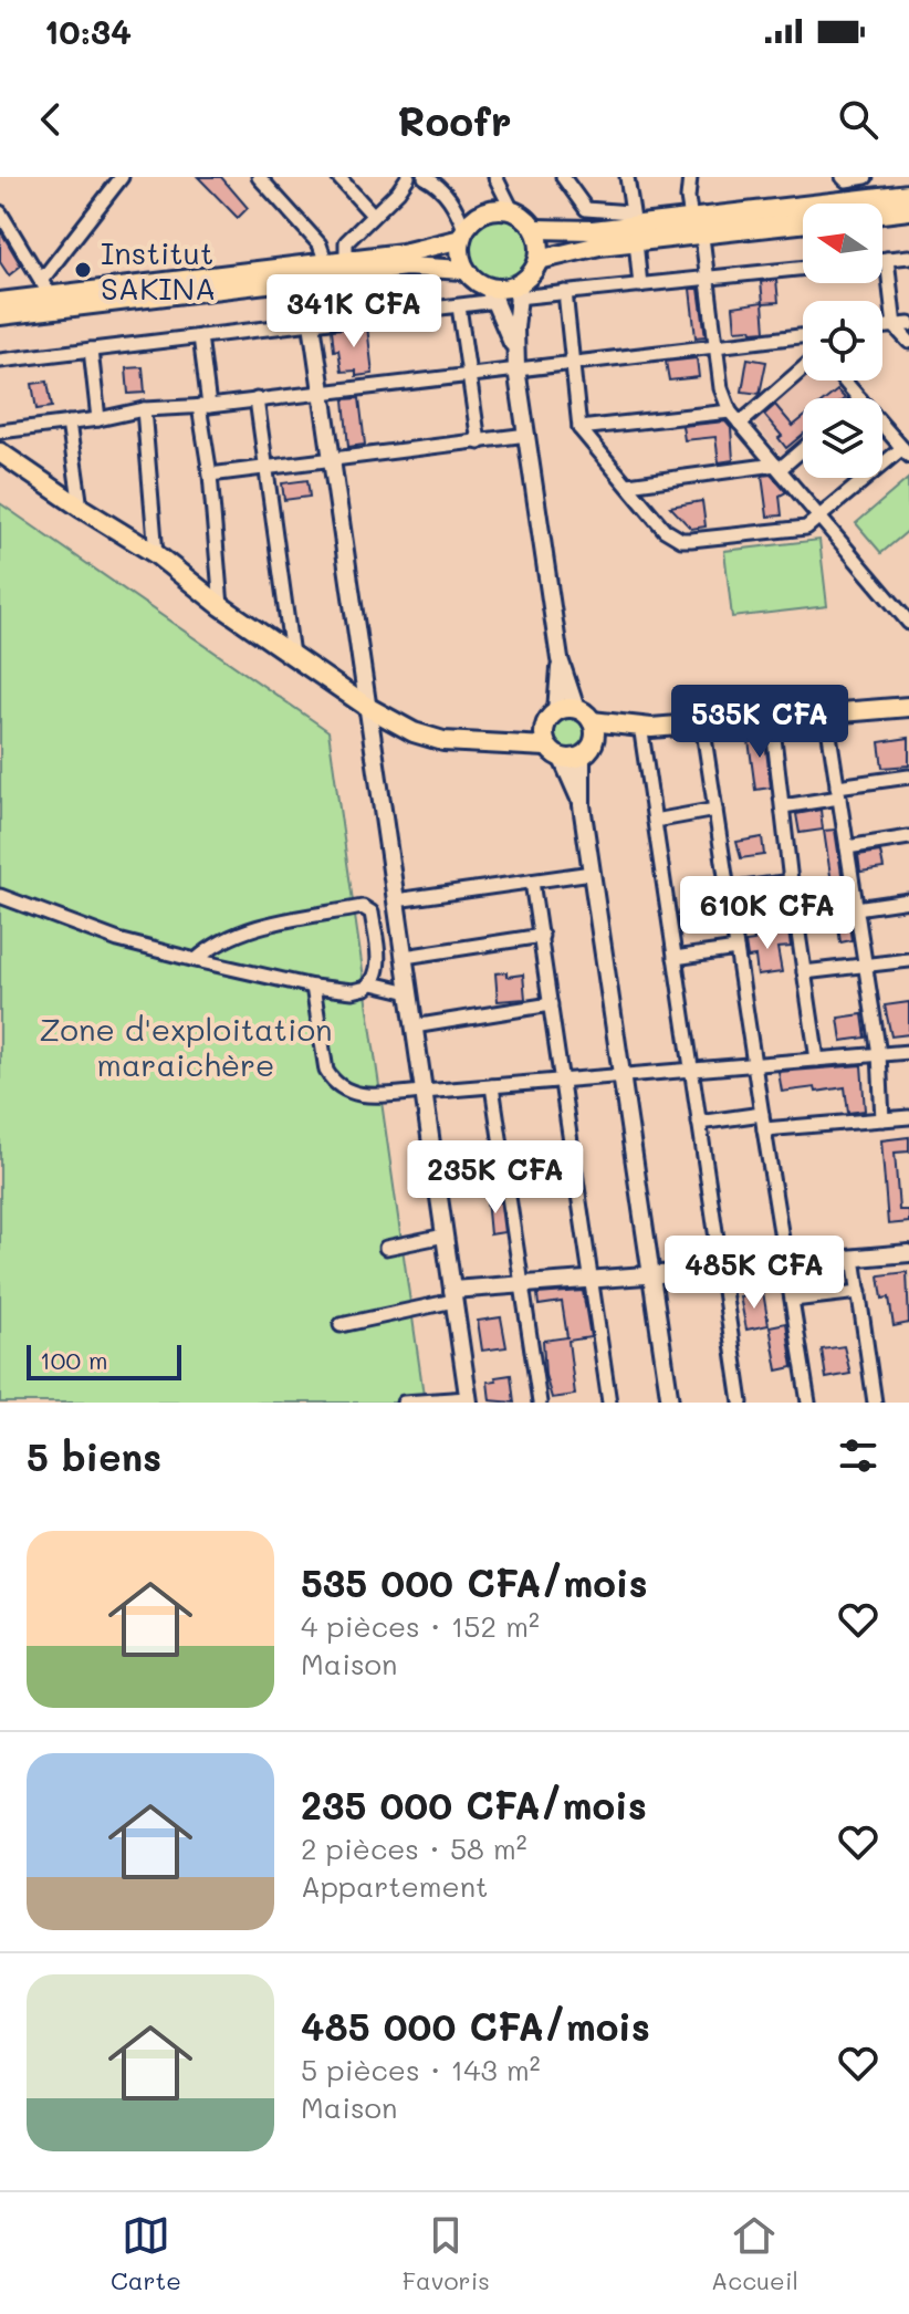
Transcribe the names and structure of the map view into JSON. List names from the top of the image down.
{
  "parks": ["Zone d'exploitation maraichère"],
  "places": ["Institut SAKINA"],
  "scale_bar": "100 m",
  "north": "left",
  "page": {
    "status": "10:34",
    "header": "Roofr",
    "price": [
      "341K CFA",
      "535K CFA",
      "610K CFA",
      "235K CFA",
      "485K CFA"
    ],
    "scale": "100 m",
    "heading": "5 biens",
    "list": [
      {
        "name": "535 000 CFA/mois",
        "note": "4 pièces · 152 m² · Maison"
      },
      {
        "name": "235 000 CFA/mois",
        "note": "2 pièces · 58 m² · Appartement"
      },
      {
        "name": "485 000 CFA/mois",
        "note": "5 pièces · 143 m² · Maison"
      }
    ],
    "tabs": ["Carte", "Favoris", "Accueil"]
  }
}
